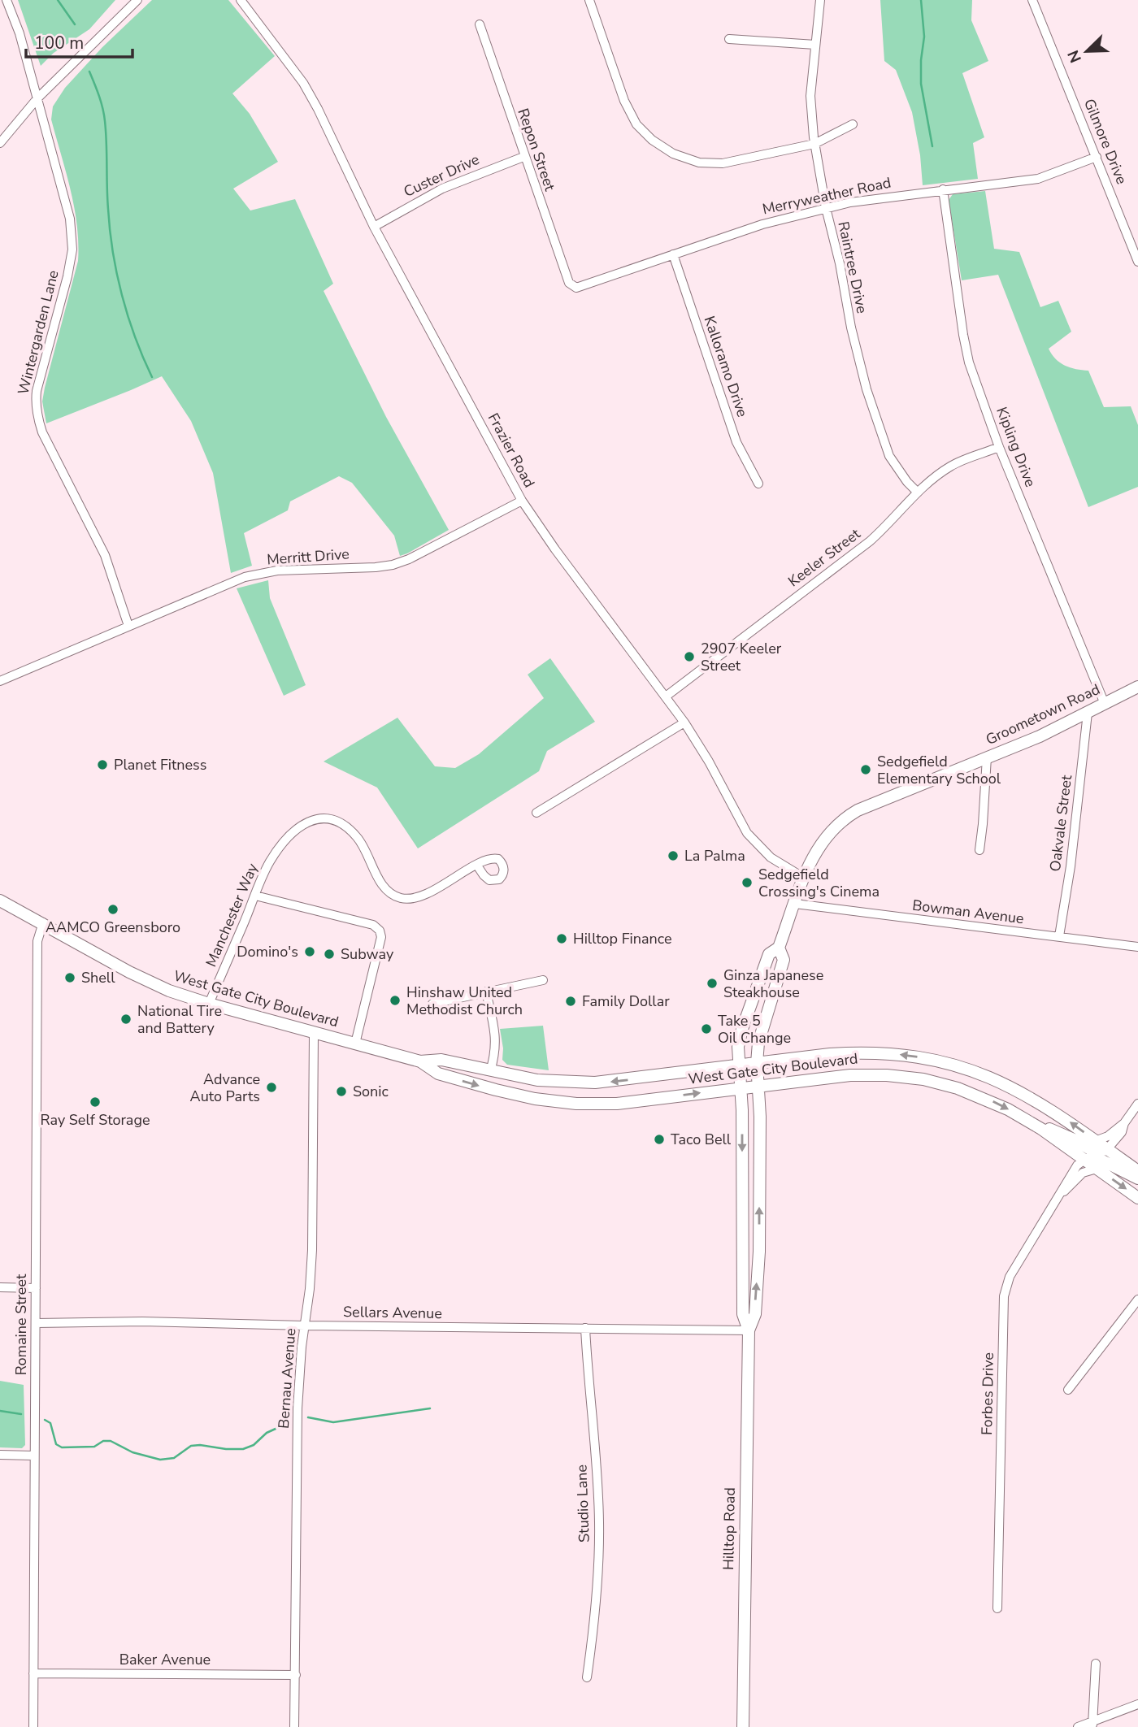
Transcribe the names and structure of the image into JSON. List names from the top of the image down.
{
  "streets": {
    "main road": ["Groometown Road", "West Gate City Boulevard", "Hilltop Road"],
    "street": [
      "Gilmore Drive",
      "Repon Street",
      "Custer Drive",
      "Merryweather Road",
      "Raintree Drive",
      "Wintergarden Lane",
      "Kalloramo Drive",
      "Kipling Drive",
      "Frazier Road",
      "Merritt Drive",
      "Keeler Street",
      "Oakvale Street",
      "Bowman Avenue",
      "Manchester Way",
      "Sellars Avenue",
      "Romaine Street",
      "Bernau Avenue",
      "Forbes Drive",
      "Studio Lane",
      "Baker Avenue"
    ]
  },
  "crossings": [
    ["Gilmore Drive", "Merryweather Road"],
    ["Repon Street", "Custer Drive"],
    ["Repon Street", "Merryweather Road"],
    ["Custer Drive", "Frazier Road"],
    ["Merryweather Road", "Raintree Drive"],
    ["Merryweather Road", "Kalloramo Drive"],
    ["Merryweather Road", "Kipling Drive"],
    ["Raintree Drive", "Keeler Street"],
    ["Wintergarden Lane", "Merritt Drive"],
    ["Kipling Drive", "Keeler Street"],
    ["Kipling Drive", "Groometown Road"],
    ["Frazier Road", "Merritt Drive"],
    ["Frazier Road", "Keeler Street"],
    ["Frazier Road", "Groometown Road"],
    ["Groometown Road", "Oakvale Street"],
    ["Groometown Road", "Bowman Avenue"],
    ["Groometown Road", "West Gate City Boulevard"],
    ["Groometown Road", "Hilltop Road"],
    ["Oakvale Street", "Bowman Avenue"],
    ["Manchester Way", "West Gate City Boulevard"],
    ["West Gate City Boulevard", "Romaine Street"],
    ["West Gate City Boulevard", "Bernau Avenue"],
    ["West Gate City Boulevard", "Forbes Drive"],
    ["West Gate City Boulevard", "Hilltop Road"],
    ["Sellars Avenue", "Romaine Street"],
    ["Sellars Avenue", "Bernau Avenue"],
    ["Sellars Avenue", "Studio Lane"],
    ["Sellars Avenue", "Hilltop Road"],
    ["Romaine Street", "Baker Avenue"],
    ["Bernau Avenue", "Baker Avenue"]
  ],
  "places": [
    "2907 Keeler Street",
    "Planet Fitness",
    "Sedgefield Elementary School",
    "La Palma",
    "Sedgefield Crossing's Cinema",
    "AAMCO Greensboro",
    "Hilltop Finance",
    "Domino's",
    "Subway",
    "Shell",
    "Ginza Japanese Steakhouse",
    "Hinshaw United Methodist Church",
    "Family Dollar",
    "National Tire and Battery",
    "Take 5 Oil Change",
    "Advance Auto Parts",
    "Sonic",
    "Ray Self Storage",
    "Taco Bell"
  ],
  "scale_bar": "100 m",
  "north": "bottom left"
}
